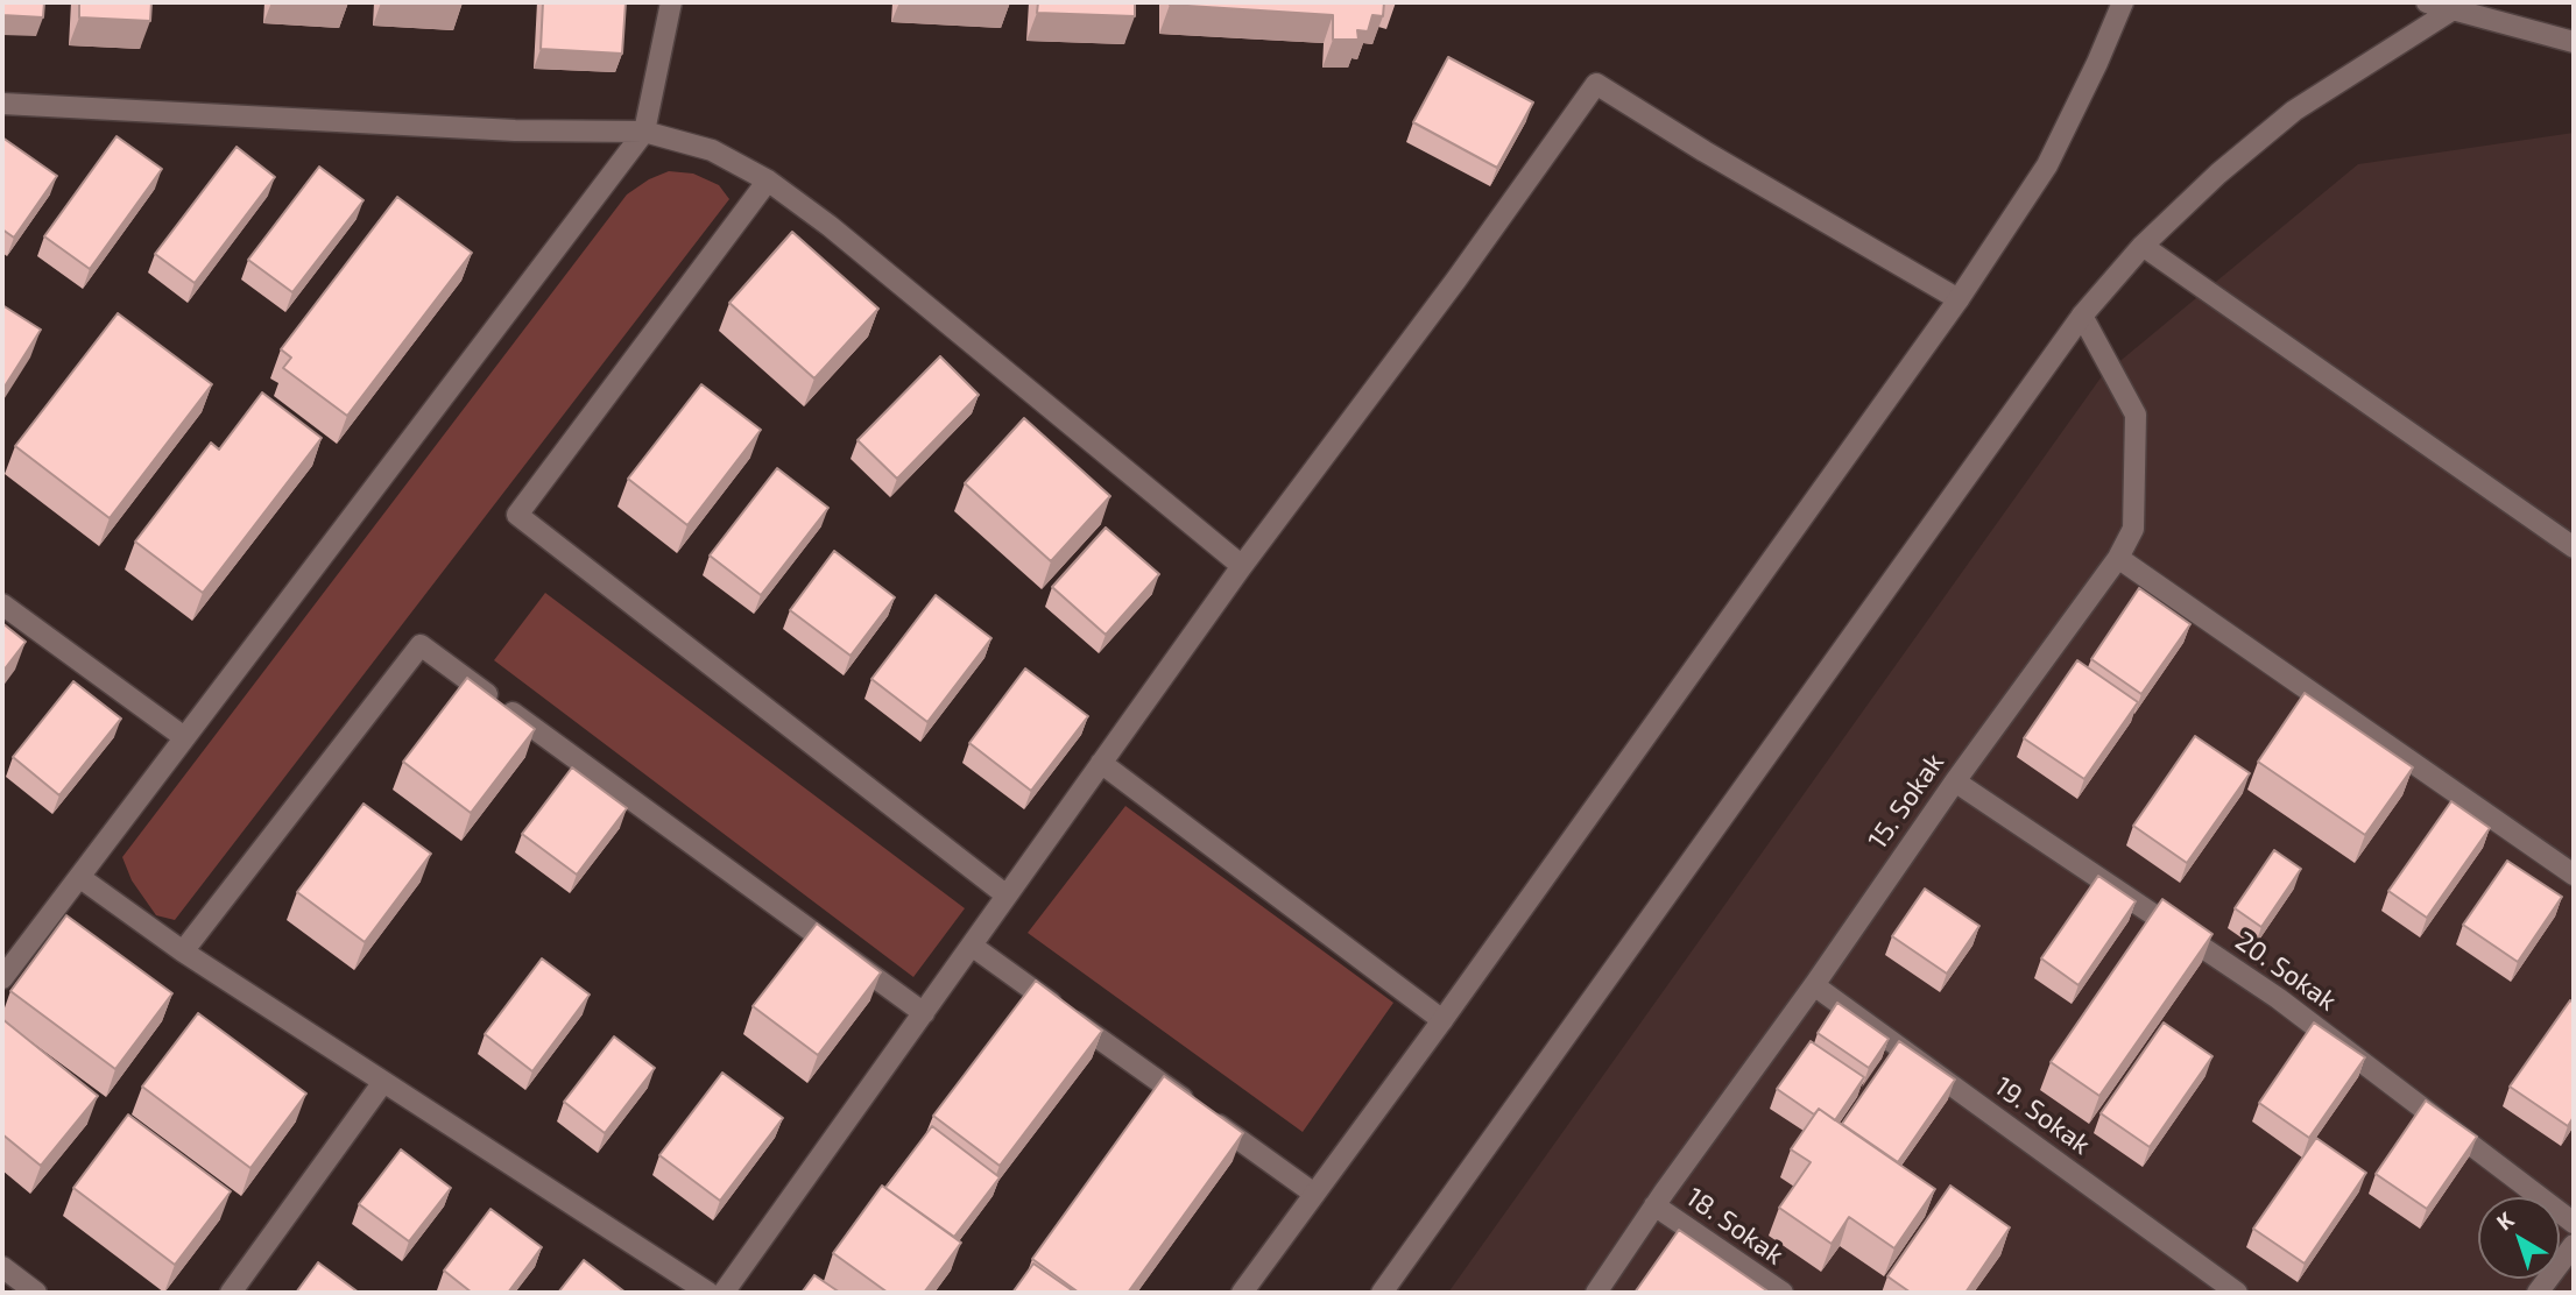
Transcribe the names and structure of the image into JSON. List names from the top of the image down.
{
  "streets": {
    "street": [
      "15. Sokak",
      "20. Sokak",
      "19. Sokak",
      "18. Sokak"
    ]
  },
  "crossings": [
    ["15. Sokak", "20. Sokak"],
    ["15. Sokak", "19. Sokak"],
    ["15. Sokak", "18. Sokak"]
  ],
  "north": "top left"
}
